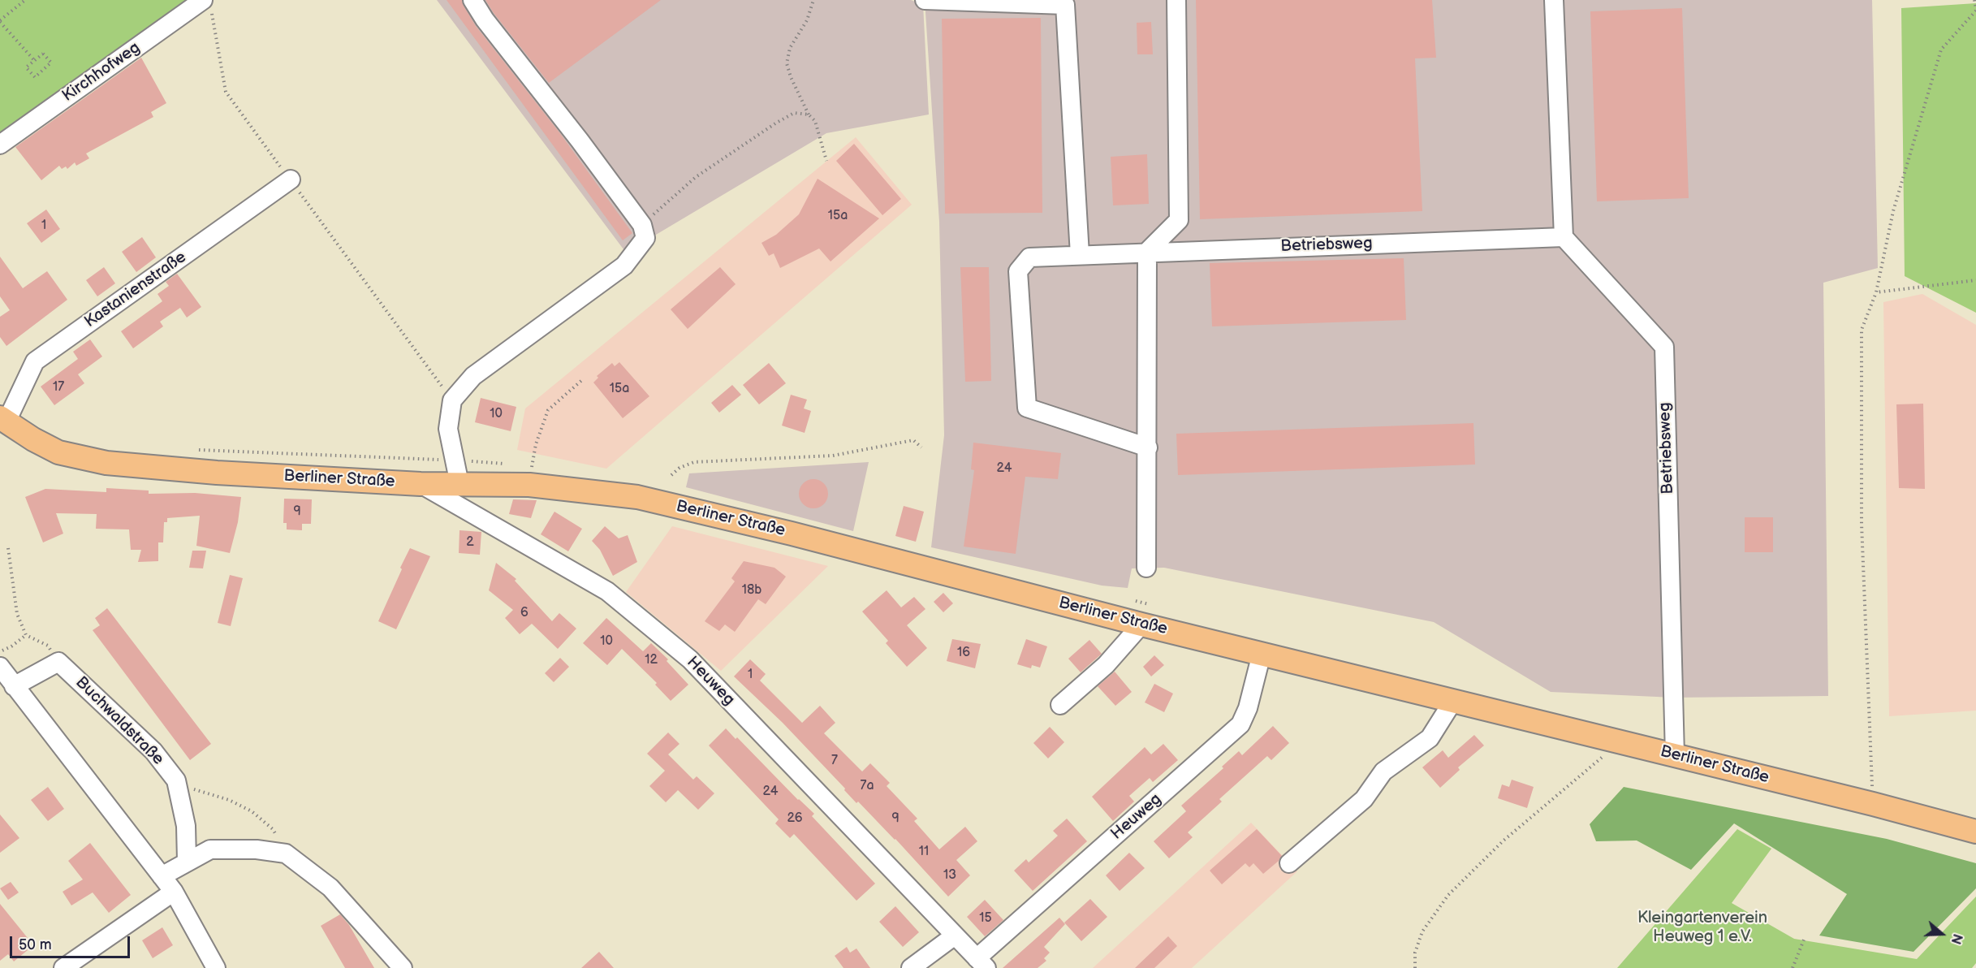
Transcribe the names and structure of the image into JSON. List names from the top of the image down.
{
  "streets": {
    "main road": ["Berliner Straße"],
    "street": [
      "Kirchhofweg",
      "Betriebsweg",
      "Kastanienstraße",
      "Heuweg",
      "Buchwaldstraße"
    ]
  },
  "crossings": [
    ["Betriebsweg", "Berliner Straße"],
    ["Kastanienstraße", "Berliner Straße"],
    ["Berliner Straße", "Heuweg"]
  ],
  "parks": ["Kleingartenverein Heuweg 1 e.V."],
  "house_numbers": [
    "15a",
    "1",
    "17",
    "15a",
    "10",
    "24",
    "9",
    "2",
    "18b",
    "6",
    "10",
    "16",
    "12",
    "1",
    "7",
    "7a",
    "24",
    "26",
    "9",
    "11",
    "13",
    "15"
  ],
  "scale_bar": "50 m",
  "north": "right"
}
